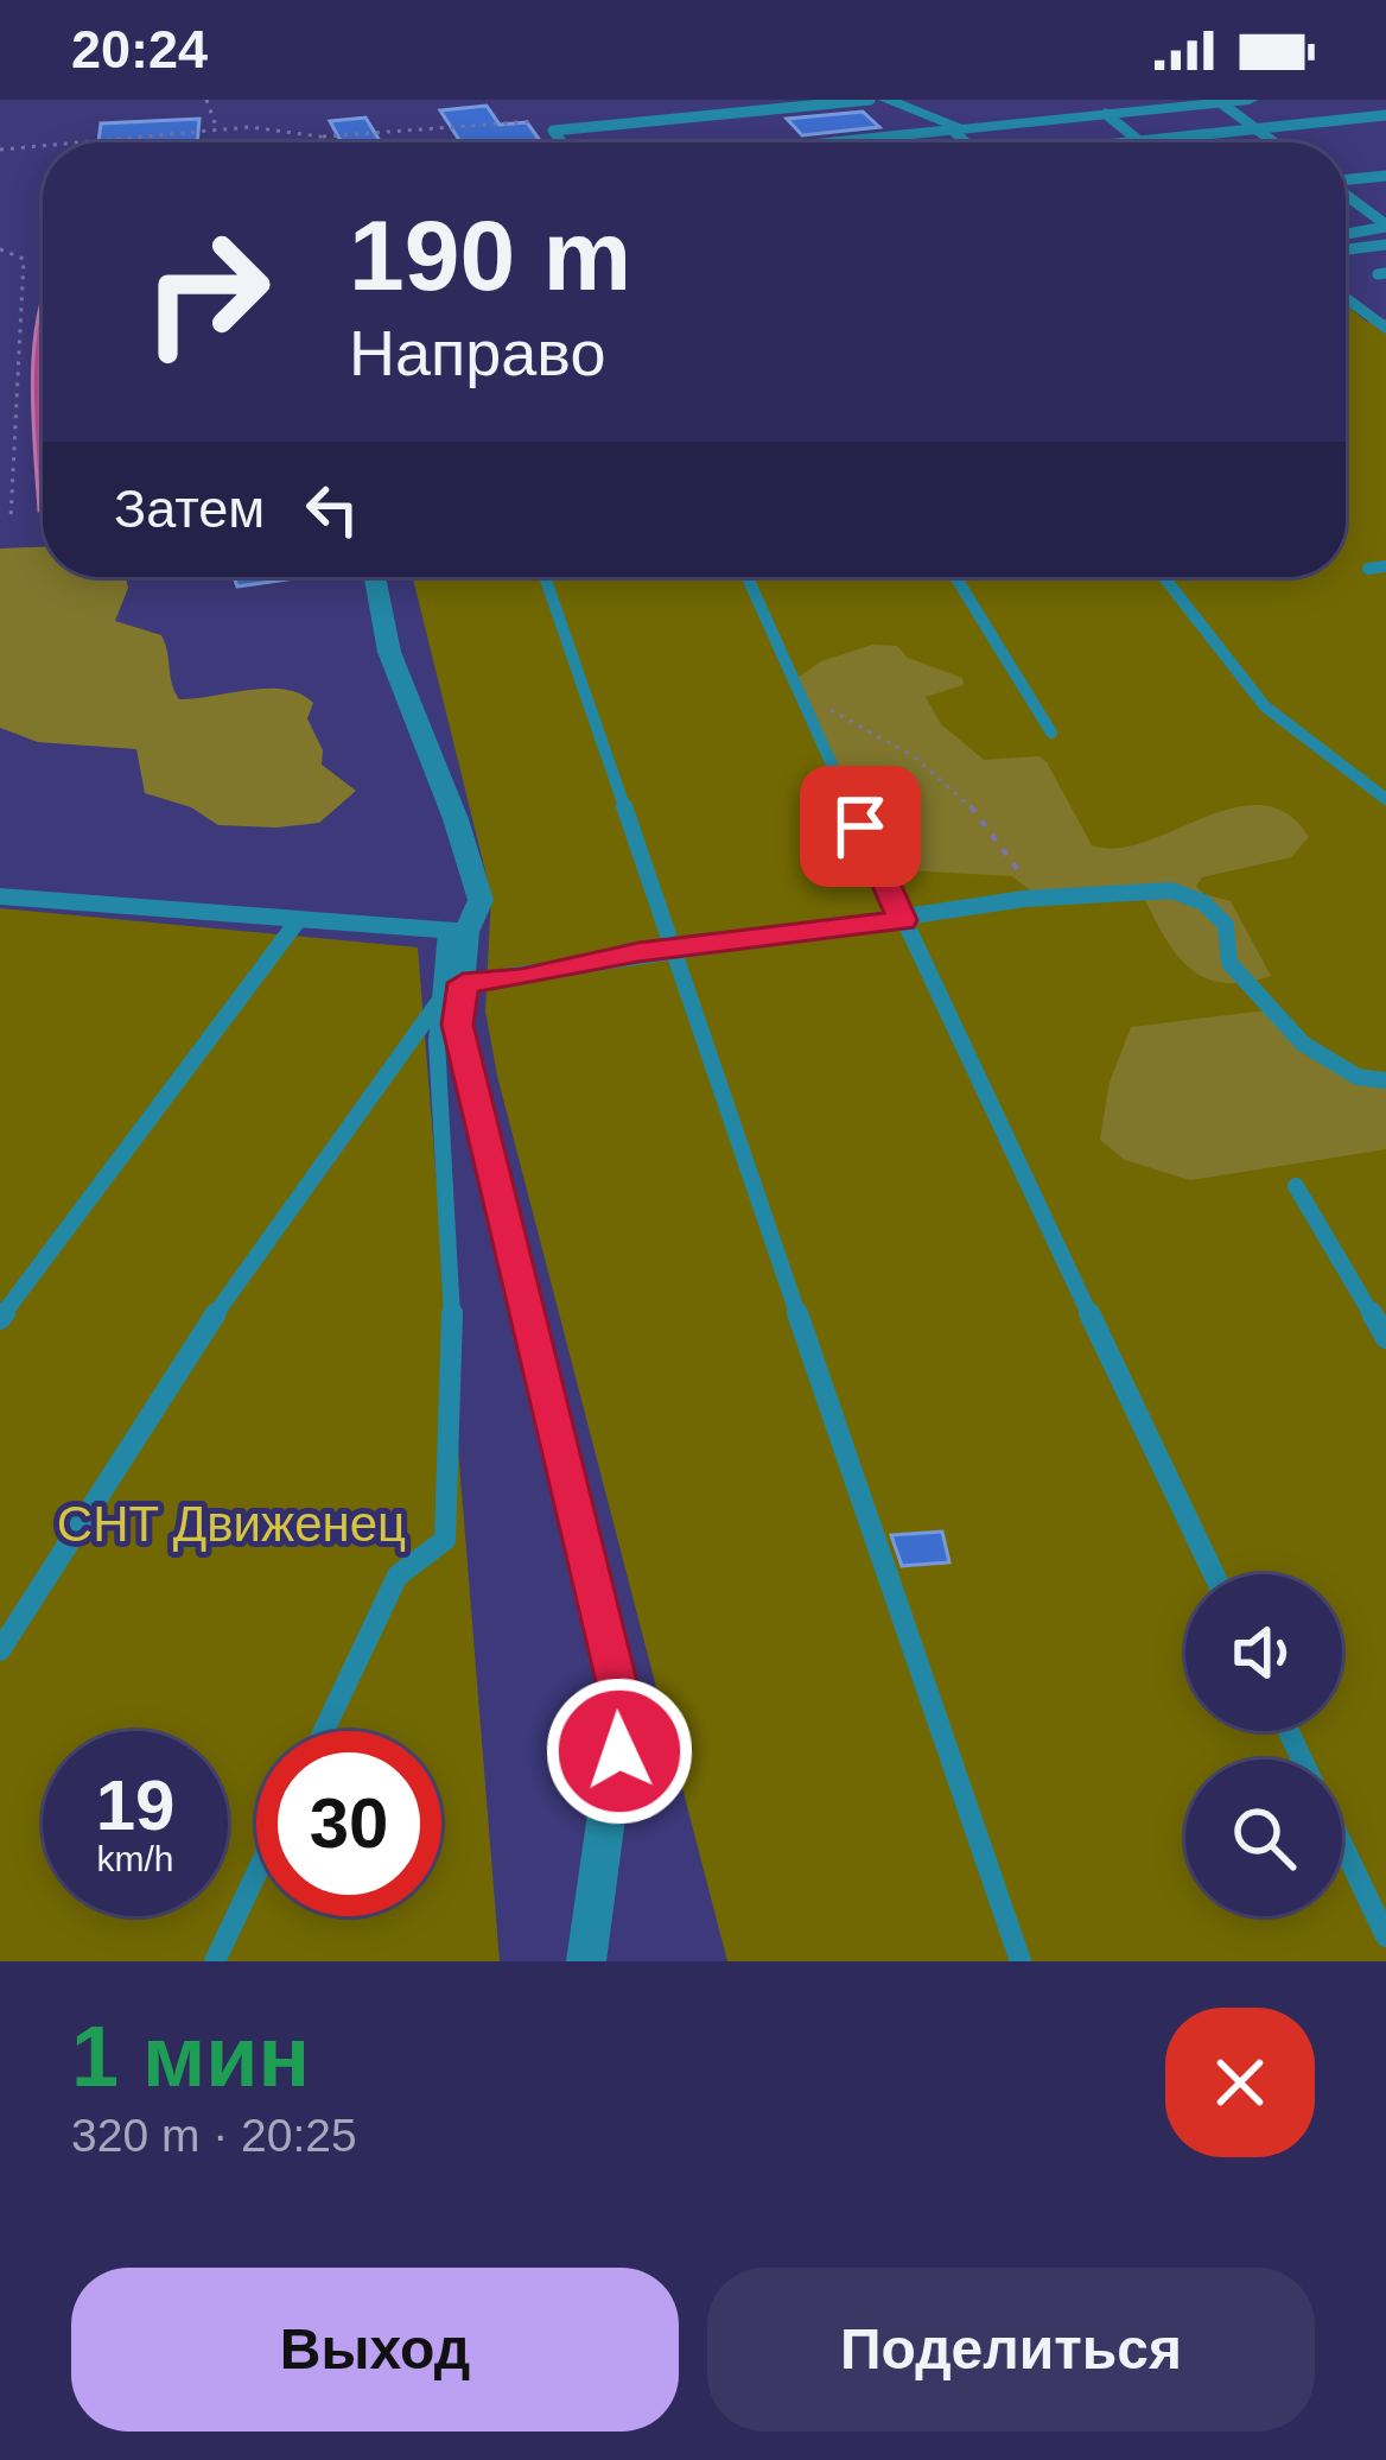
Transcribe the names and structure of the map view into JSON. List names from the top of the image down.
{
  "parks": ["СНТ Движенец"],
  "page": {
    "status": "20:24",
    "turn": ["190 m", "Направо"],
    "then": "Затем",
    "speed": "19 km/h",
    "limit": "30",
    "heading": ["1 мин", "320 m · 20:25"],
    "buttons": ["Выход", "Поделиться"]
  }
}
